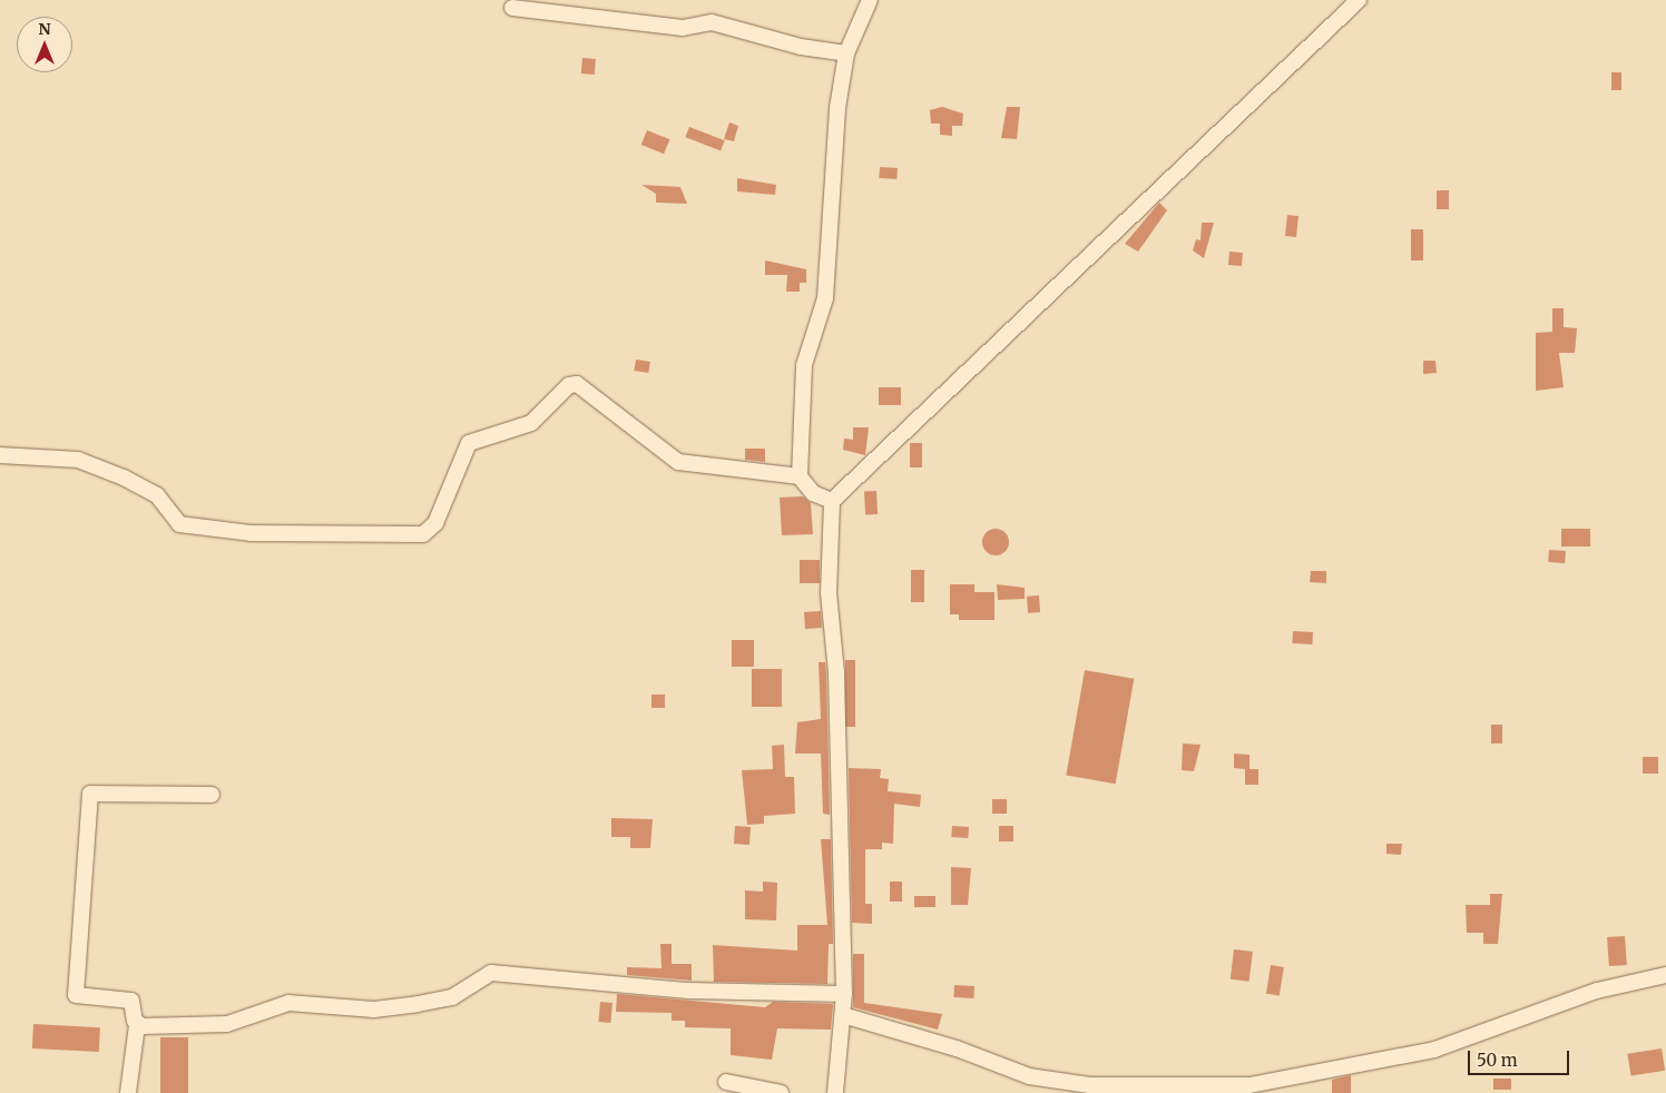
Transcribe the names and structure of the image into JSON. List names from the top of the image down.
{
  "scale_bar": "50 m",
  "north": "top"
}
